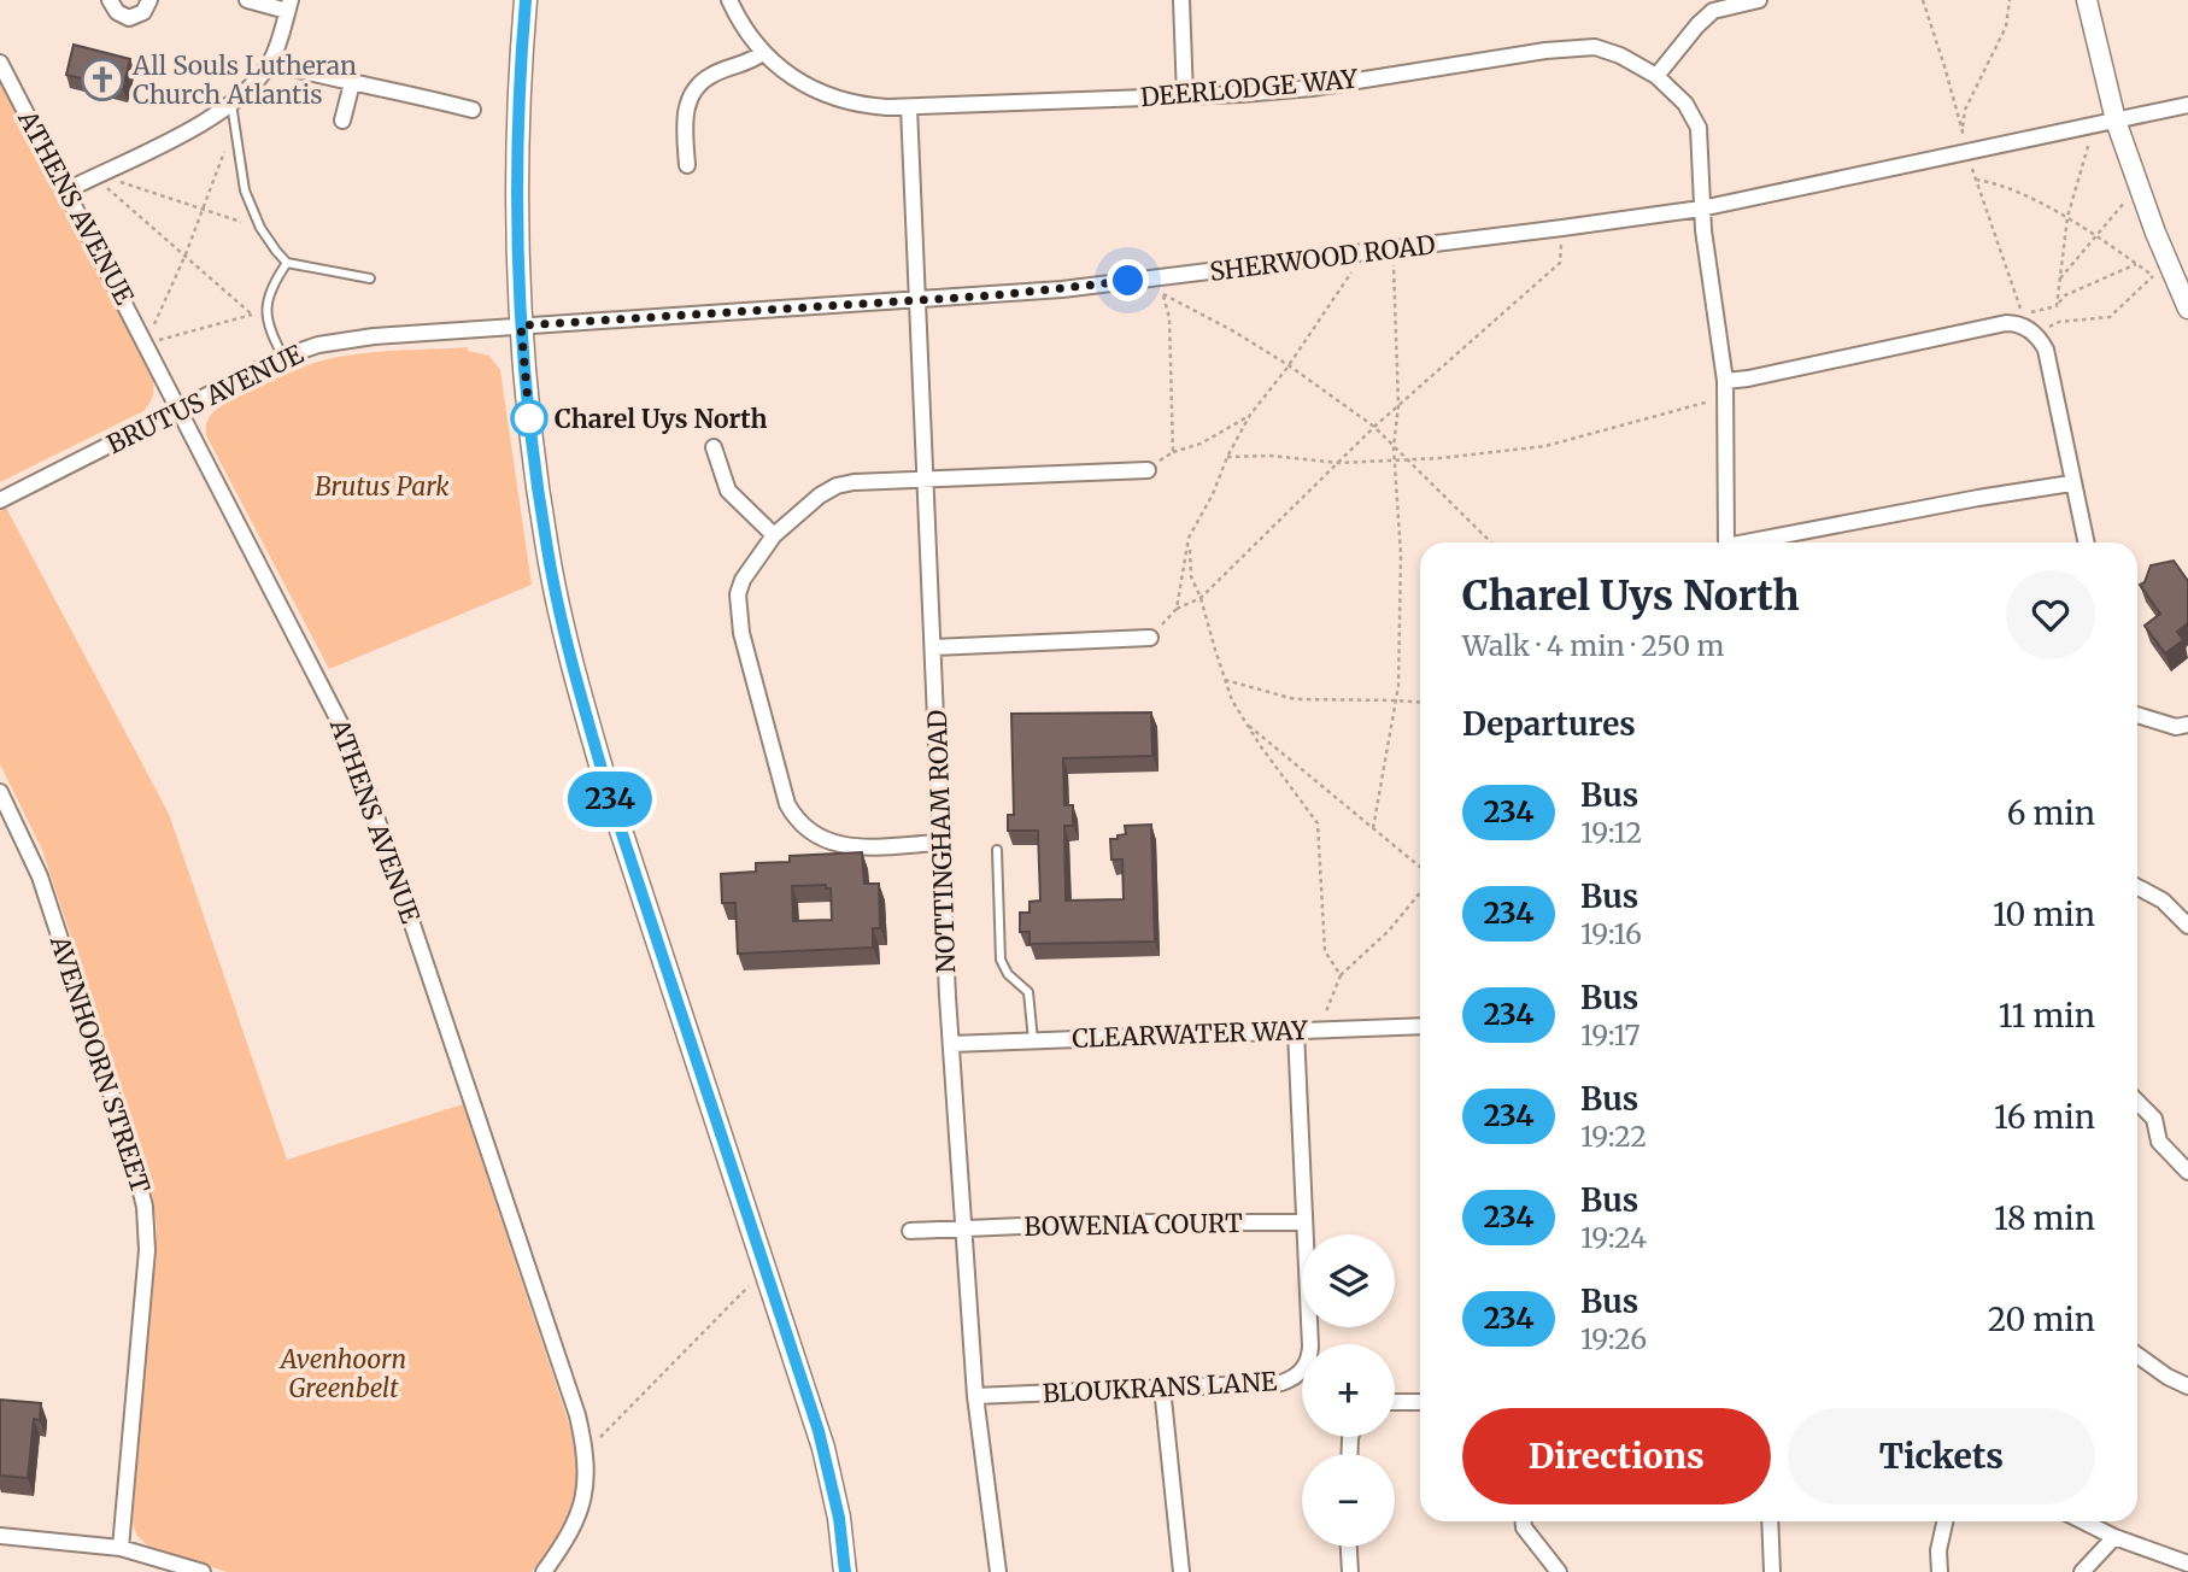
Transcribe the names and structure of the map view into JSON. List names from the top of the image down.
{
  "streets": {
    "street": [
      "DEERLODGE WAY",
      "ATHENS AVENUE",
      "SHERWOOD ROAD",
      "BRUTUS AVENUE",
      "NOTTINGHAM ROAD",
      "CLEARWATER WAY",
      "AVENHOORN STREET",
      "BOWENIA COURT",
      "BLOUKRANS LANE"
    ]
  },
  "crossings": [
    ["DEERLODGE WAY", "SHERWOOD ROAD"],
    ["DEERLODGE WAY", "NOTTINGHAM ROAD"],
    ["ATHENS AVENUE", "BRUTUS AVENUE"],
    ["SHERWOOD ROAD", "BRUTUS AVENUE"],
    ["SHERWOOD ROAD", "NOTTINGHAM ROAD"],
    ["NOTTINGHAM ROAD", "CLEARWATER WAY"],
    ["NOTTINGHAM ROAD", "BOWENIA COURT"],
    ["NOTTINGHAM ROAD", "BLOUKRANS LANE"],
    ["CLEARWATER WAY", "BLOUKRANS LANE"],
    ["BOWENIA COURT", "BLOUKRANS LANE"]
  ],
  "parks": ["Brutus Park", "Avenhoorn Greenbelt"],
  "places": {
    "church": ["All Souls Lutheran Church Atlantis"],
    "other": ["Charel Uys North"]
  },
  "lines": ["bus line 234"],
  "page": {
    "on_map": "234",
    "heading": [
      ["Charel Uys North", "Walk · 4 min · 250 m"],
      "Departures"
    ],
    "list": [
      {
        "mark": "234",
        "name": "Bus",
        "note": "19:12",
        "value": "6 min"
      },
      {
        "mark": "234",
        "name": "Bus",
        "note": "19:16",
        "value": "10 min"
      },
      {
        "mark": "234",
        "name": "Bus",
        "note": "19:17",
        "value": "11 min"
      },
      {
        "mark": "234",
        "name": "Bus",
        "note": "19:22",
        "value": "16 min"
      },
      {
        "mark": "234",
        "name": "Bus",
        "note": "19:24",
        "value": "18 min"
      },
      {
        "mark": "234",
        "name": "Bus",
        "note": "19:26",
        "value": "20 min"
      }
    ],
    "map_buttons": ["+", "−"],
    "buttons": ["Directions", "Tickets"]
  }
}
